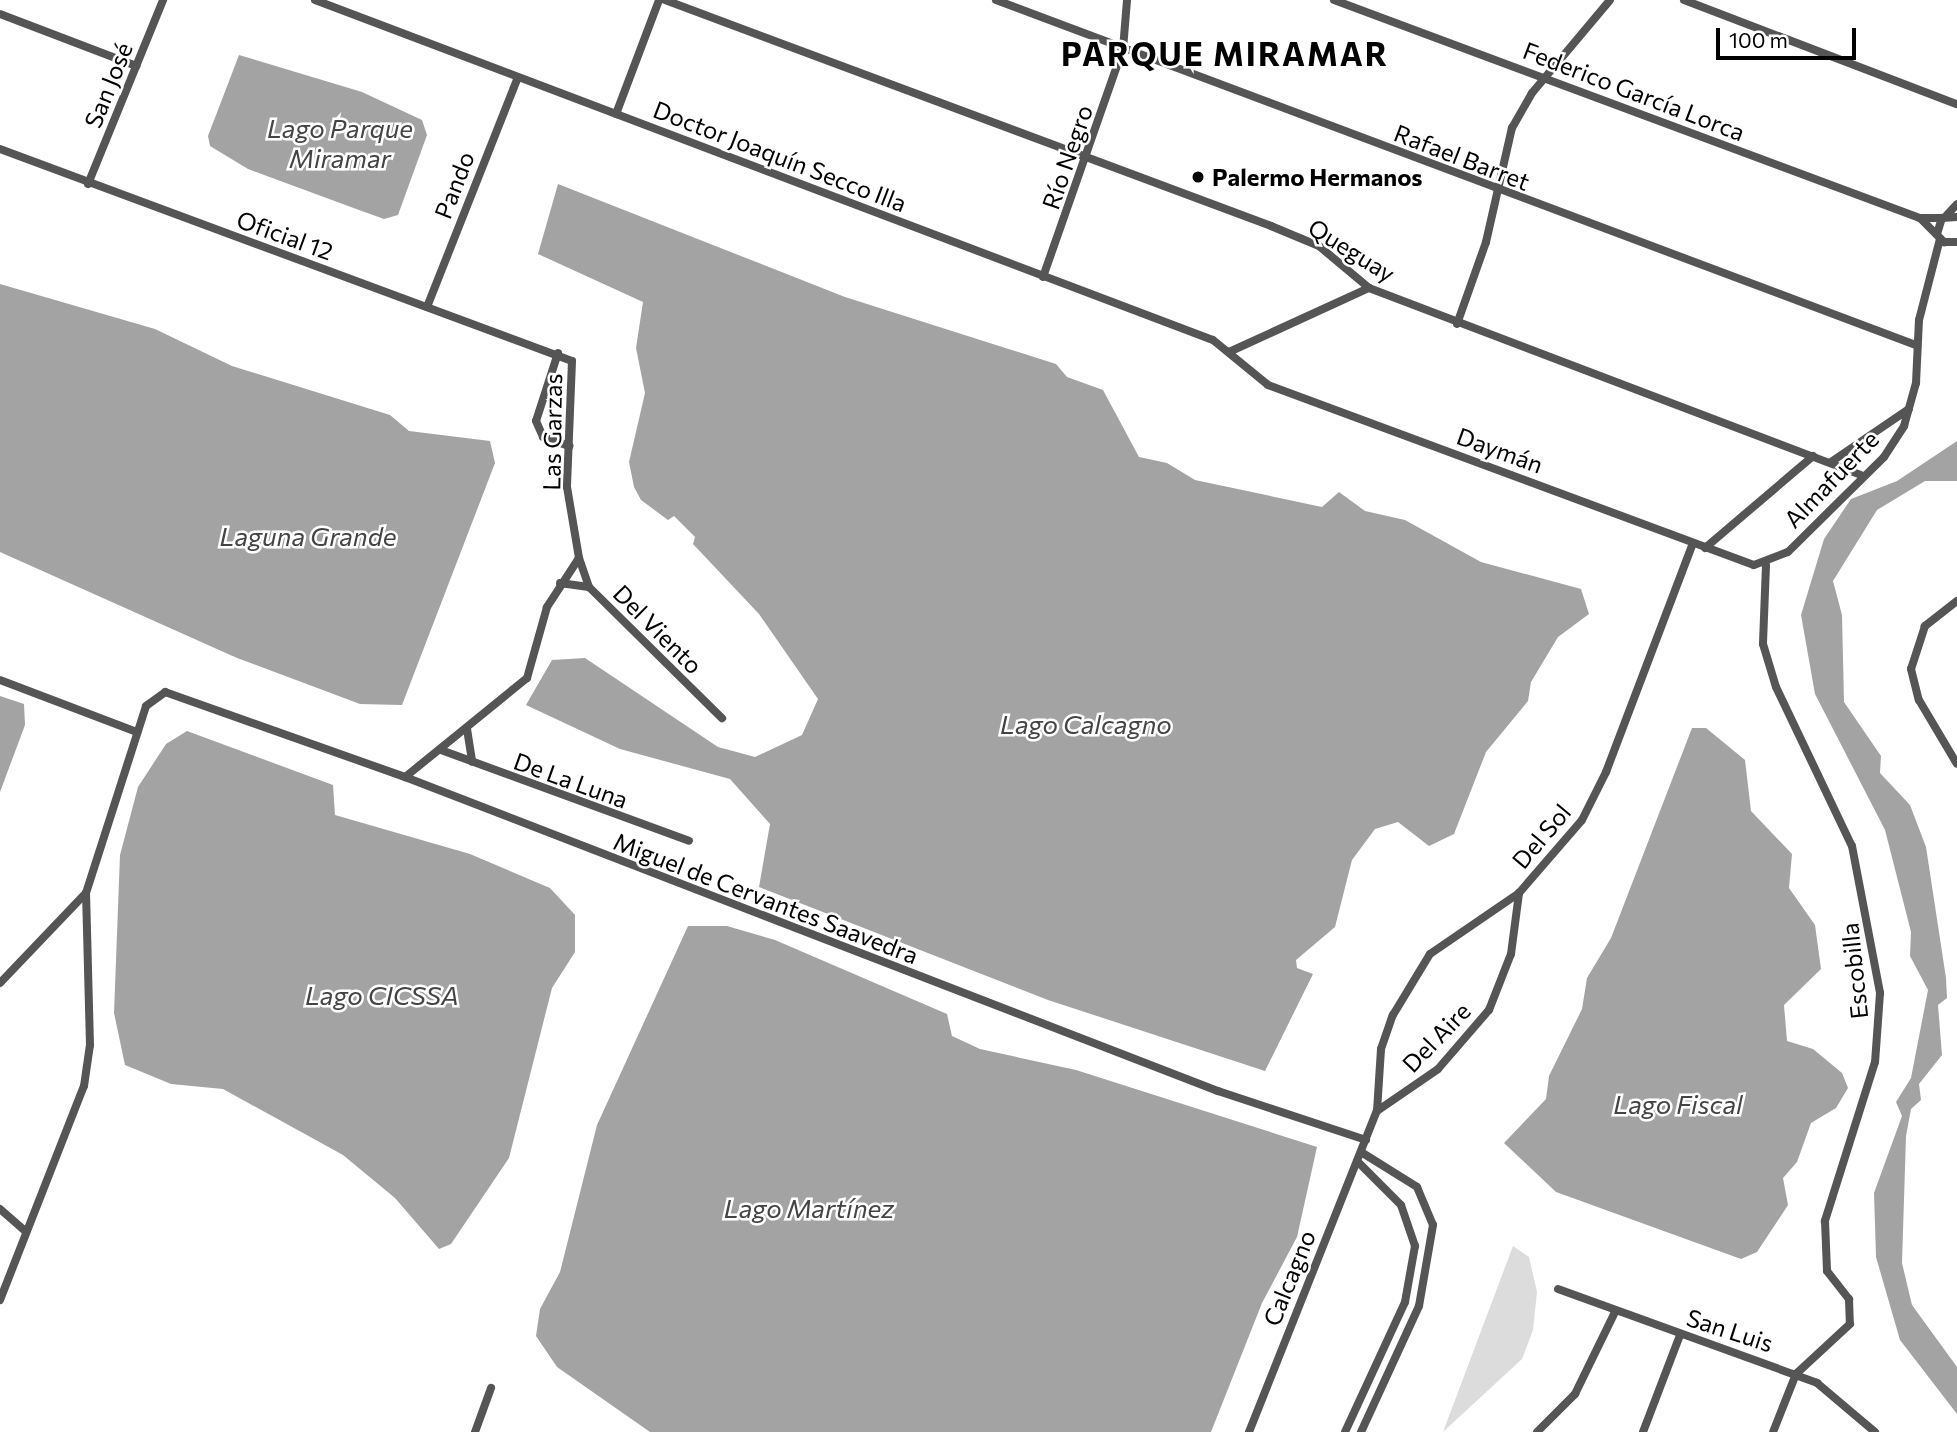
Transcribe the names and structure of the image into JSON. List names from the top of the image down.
{
  "streets": {
    "street": [
      "San José",
      "Federico García Lorca",
      "Doctor Joaquín Secco Illa",
      "Río Negro",
      "Rafael Barret",
      "Pando",
      "Oficial 12",
      "Queguay",
      "Las Garzas",
      "Daymán",
      "Almafuerte",
      "Del Viento",
      "De La Luna",
      "Del Sol",
      "Miguel de Cervantes Saavedra",
      "Escobilla",
      "Del Aire",
      "Calcagno",
      "San Luis"
    ]
  },
  "crossings": [
    ["San José", "Oficial 12"],
    ["Federico García Lorca", "Almafuerte"],
    ["Doctor Joaquín Secco Illa", "Río Negro"],
    ["Doctor Joaquín Secco Illa", "Pando"],
    ["Doctor Joaquín Secco Illa", "Daymán"],
    ["Río Negro", "Rafael Barret"],
    ["Río Negro", "Queguay"],
    ["Rafael Barret", "Almafuerte"],
    ["Pando", "Oficial 12"],
    ["Oficial 12", "Las Garzas"],
    ["Queguay", "Almafuerte"],
    ["Las Garzas", "Del Viento"],
    ["Daymán", "Almafuerte"],
    ["Daymán", "Del Sol"],
    ["Daymán", "Escobilla"],
    ["Almafuerte", "Escobilla"],
    ["Del Sol", "Miguel de Cervantes Saavedra"],
    ["Del Sol", "Del Aire"],
    ["Del Sol", "Calcagno"],
    ["Miguel de Cervantes Saavedra", "Calcagno"],
    ["Escobilla", "San Luis"]
  ],
  "districts": ["PARQUE MIRAMAR"],
  "water": [
    "Lago Parque Miramar",
    "Laguna Grande",
    "Lago Calcagno",
    "Lago CICSSA",
    "Lago Fiscal",
    "Lago Martínez"
  ],
  "places": ["Palermo Hermanos"],
  "scale_bar": "100 m"
}
